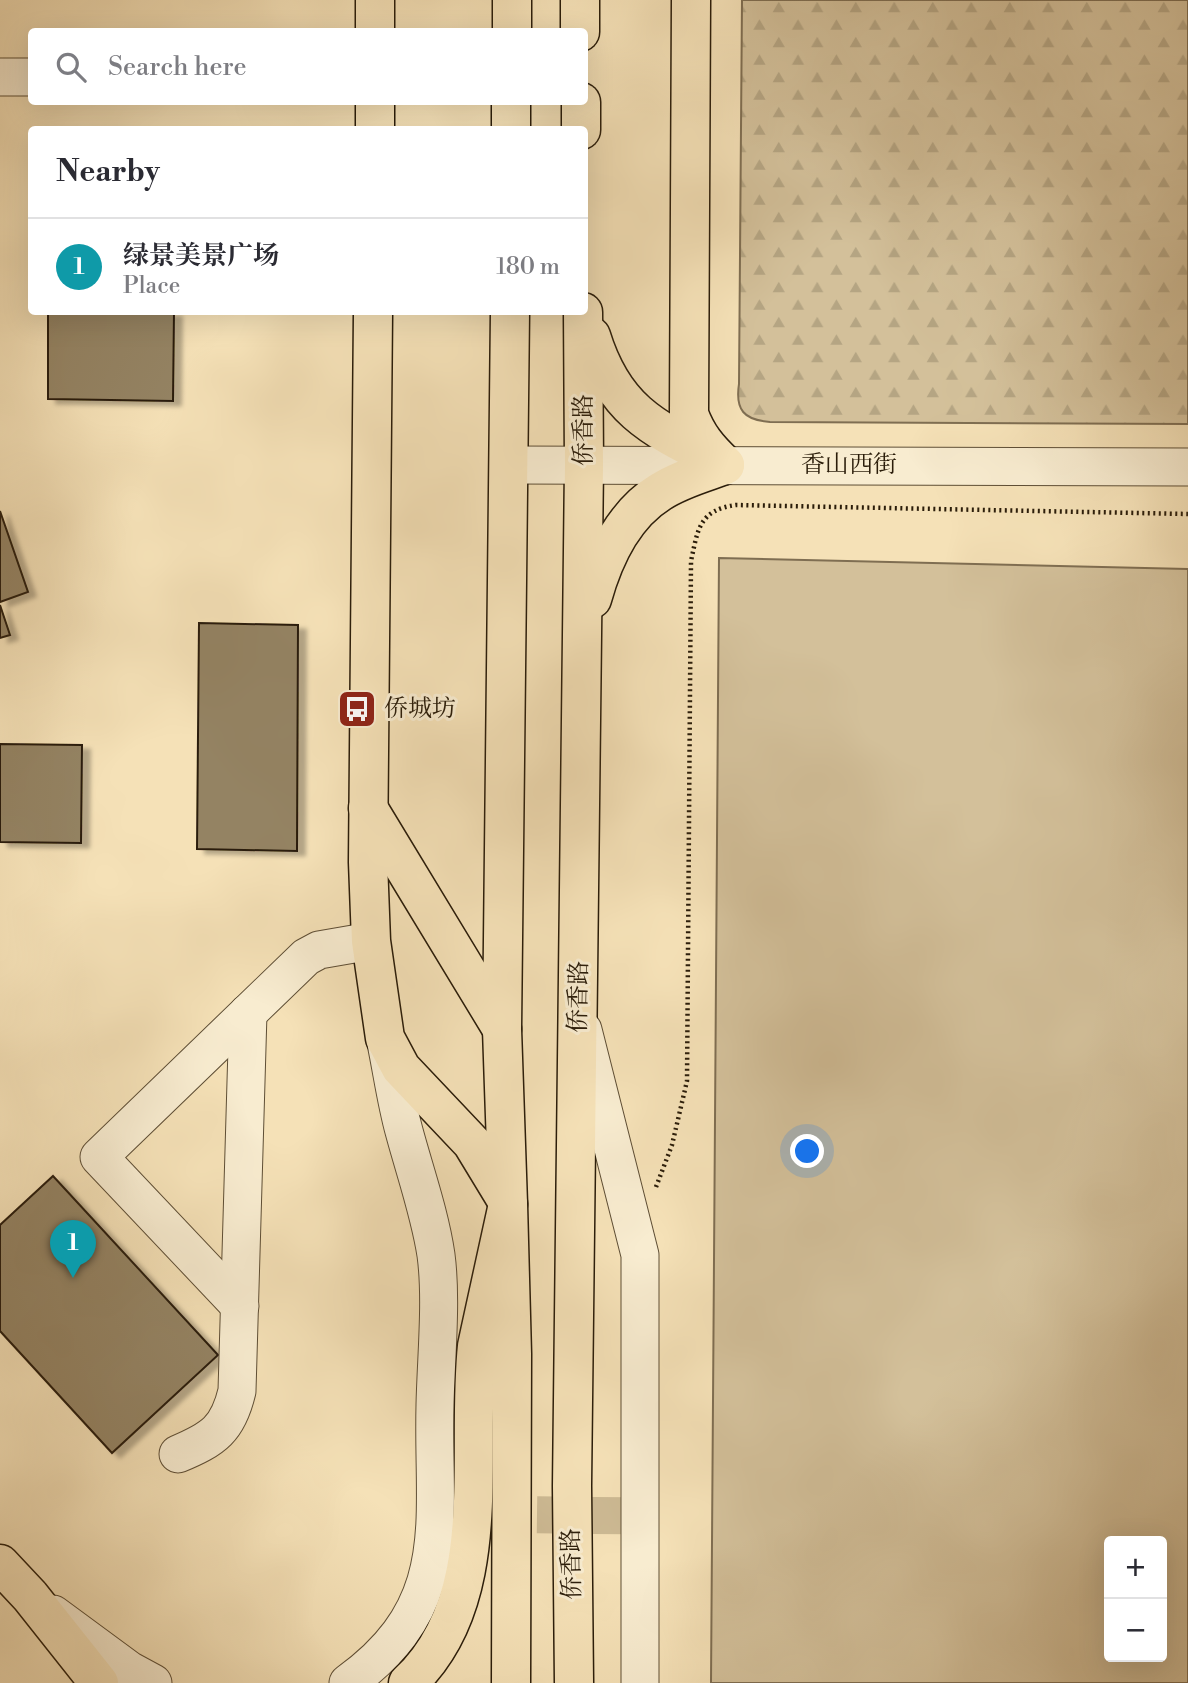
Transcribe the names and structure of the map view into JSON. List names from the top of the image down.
{
  "streets": {
    "main road": ["侨香路"],
    "street": ["香山西街"]
  },
  "crossings": [
    ["侨香路", "香山西街"]
  ],
  "places": {
    "bus stop": ["侨城坊"]
  },
  "page": {
    "search": "Search here",
    "heading": "Nearby",
    "list": [
      {
        "mark": "1",
        "name": "绿景美景广场",
        "note": "Place",
        "value": "180 m"
      }
    ],
    "pins": "1",
    "map_buttons": ["+", "−"]
  }
}
